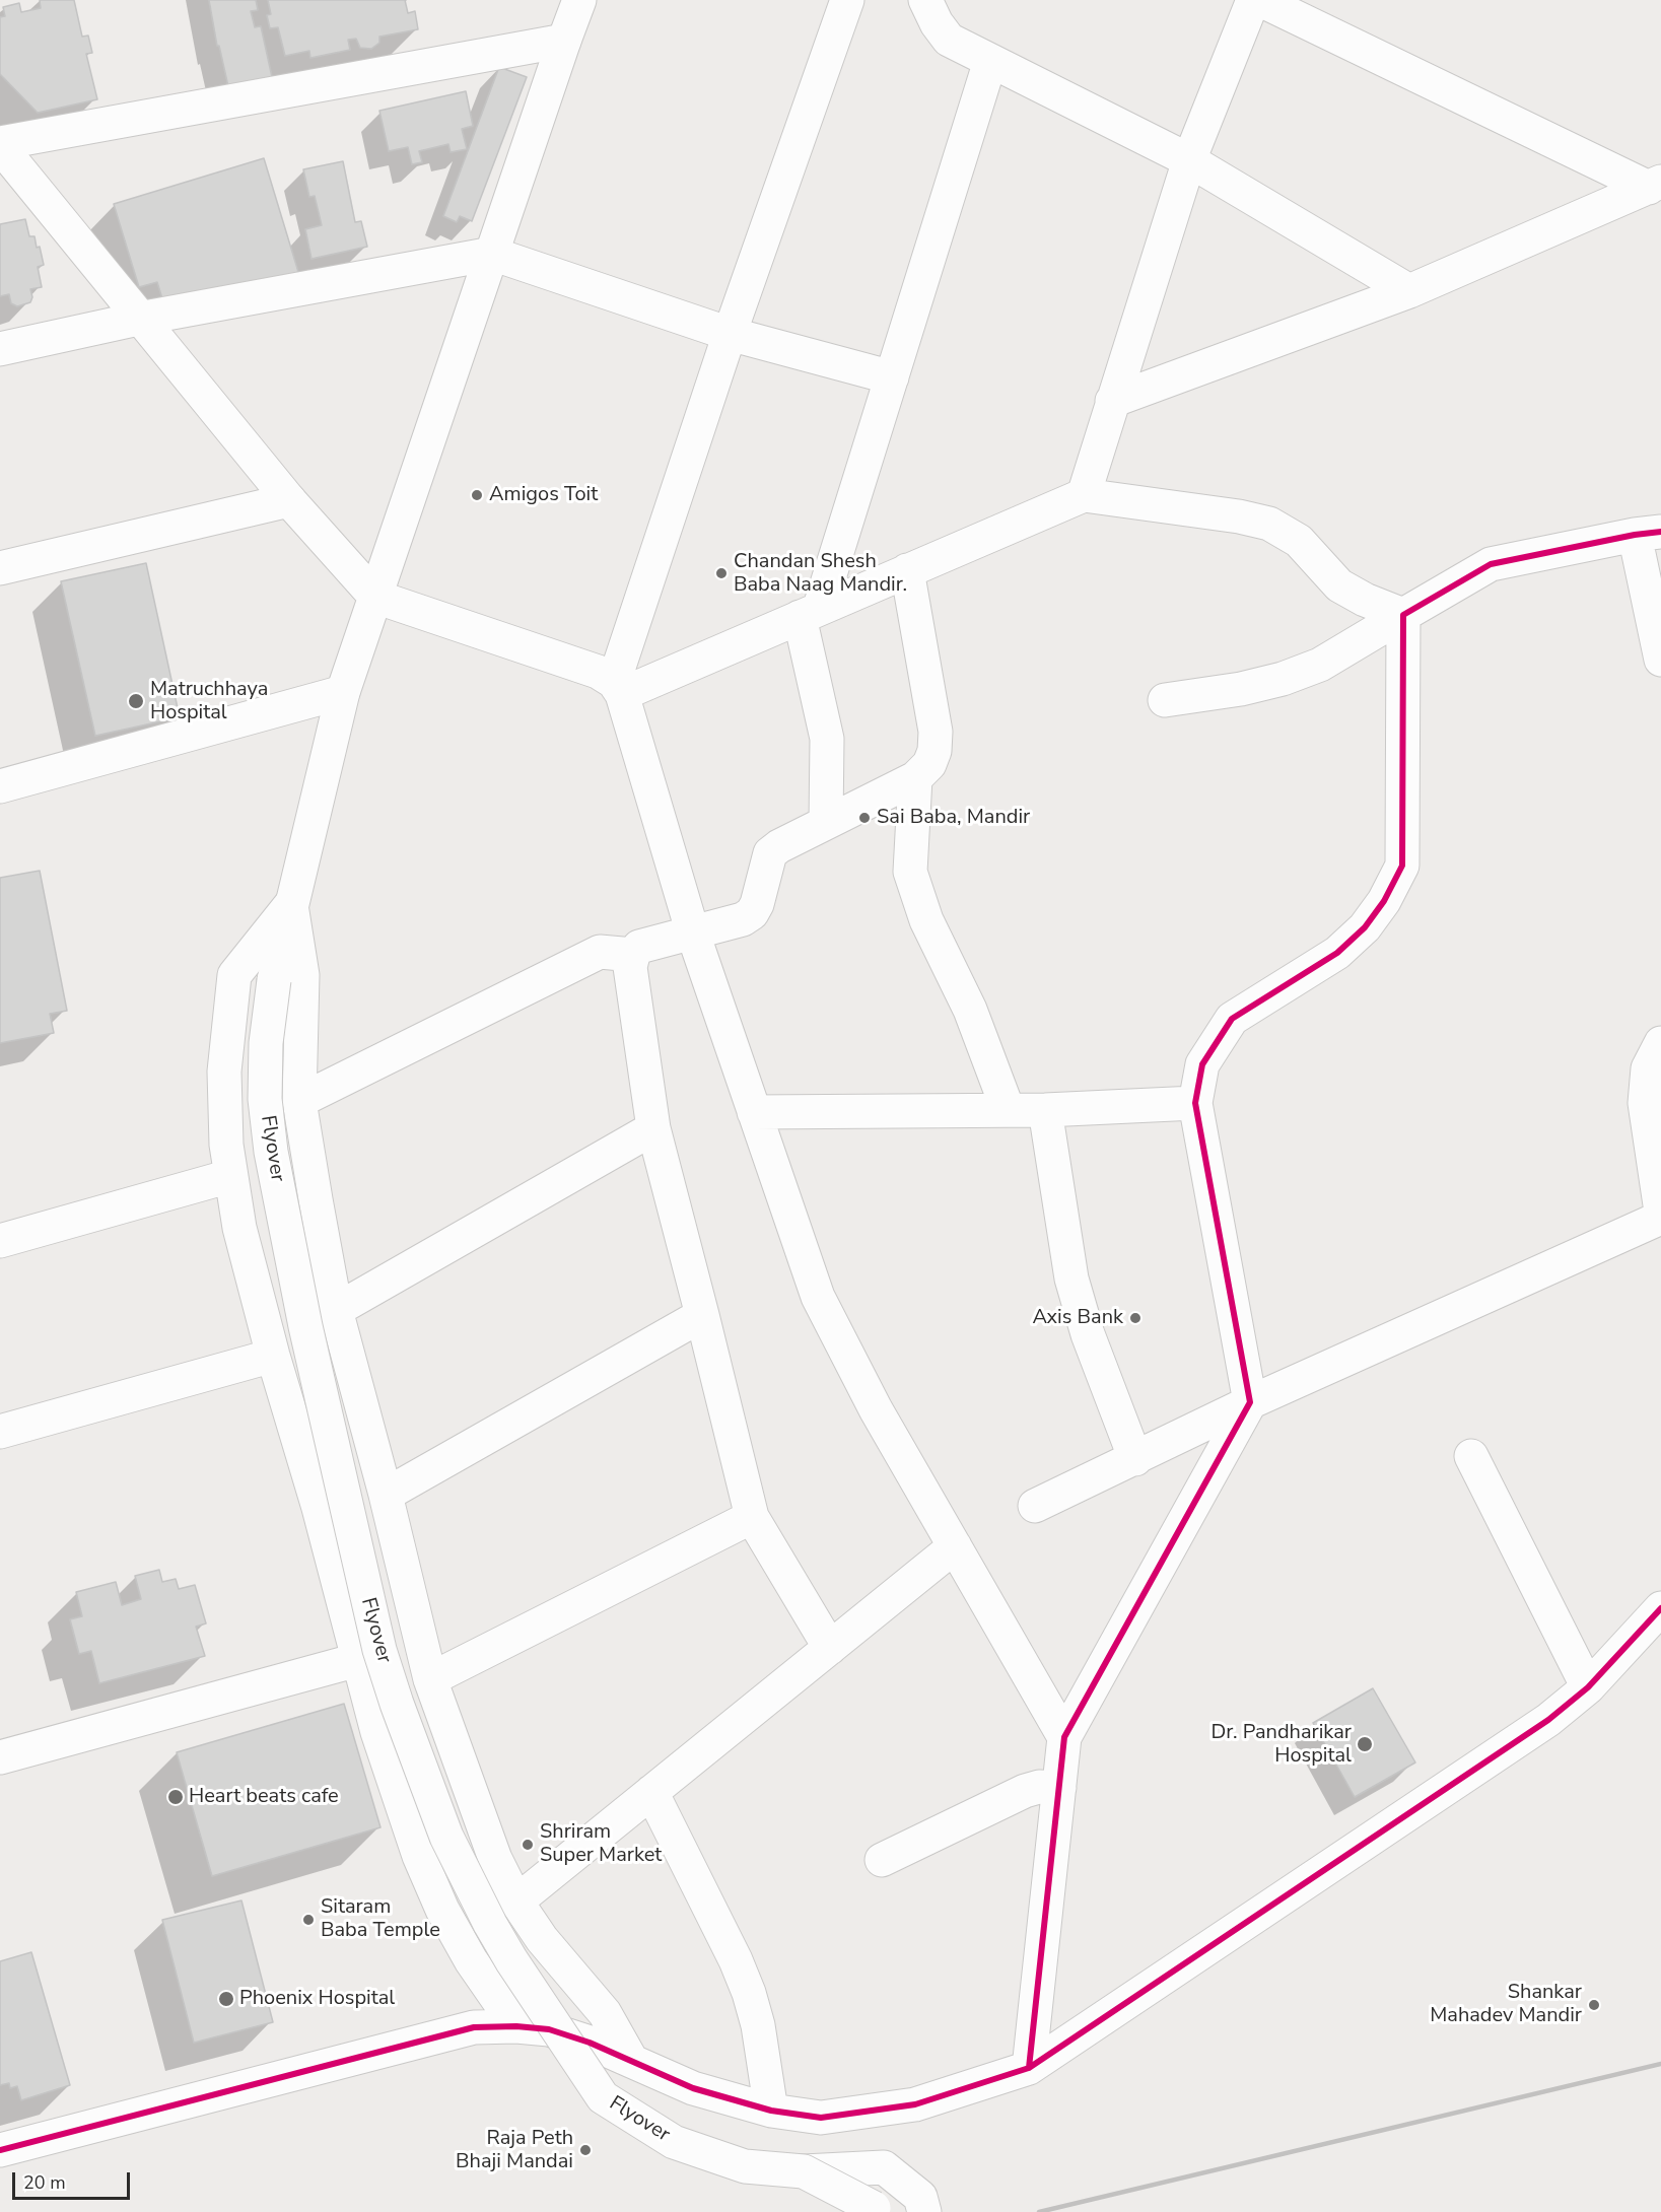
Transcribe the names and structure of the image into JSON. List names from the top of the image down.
{
  "streets": {
    "street": ["Flyover"]
  },
  "places": [
    "Amigos Toit",
    "Chandan Shesh Baba Naag Mandir.",
    "Matruchhaya Hospital",
    "Sai Baba, Mandir",
    "Axis Bank",
    "Dr. Pandharikar Hospital",
    "Heart beats cafe",
    "Shriram Super Market",
    "Sitaram Baba Temple",
    "Phoenix Hospital",
    "Shankar Mahadev Mandir",
    "Raja Peth Bhaji Mandai"
  ],
  "scale_bar": "20 m"
}
